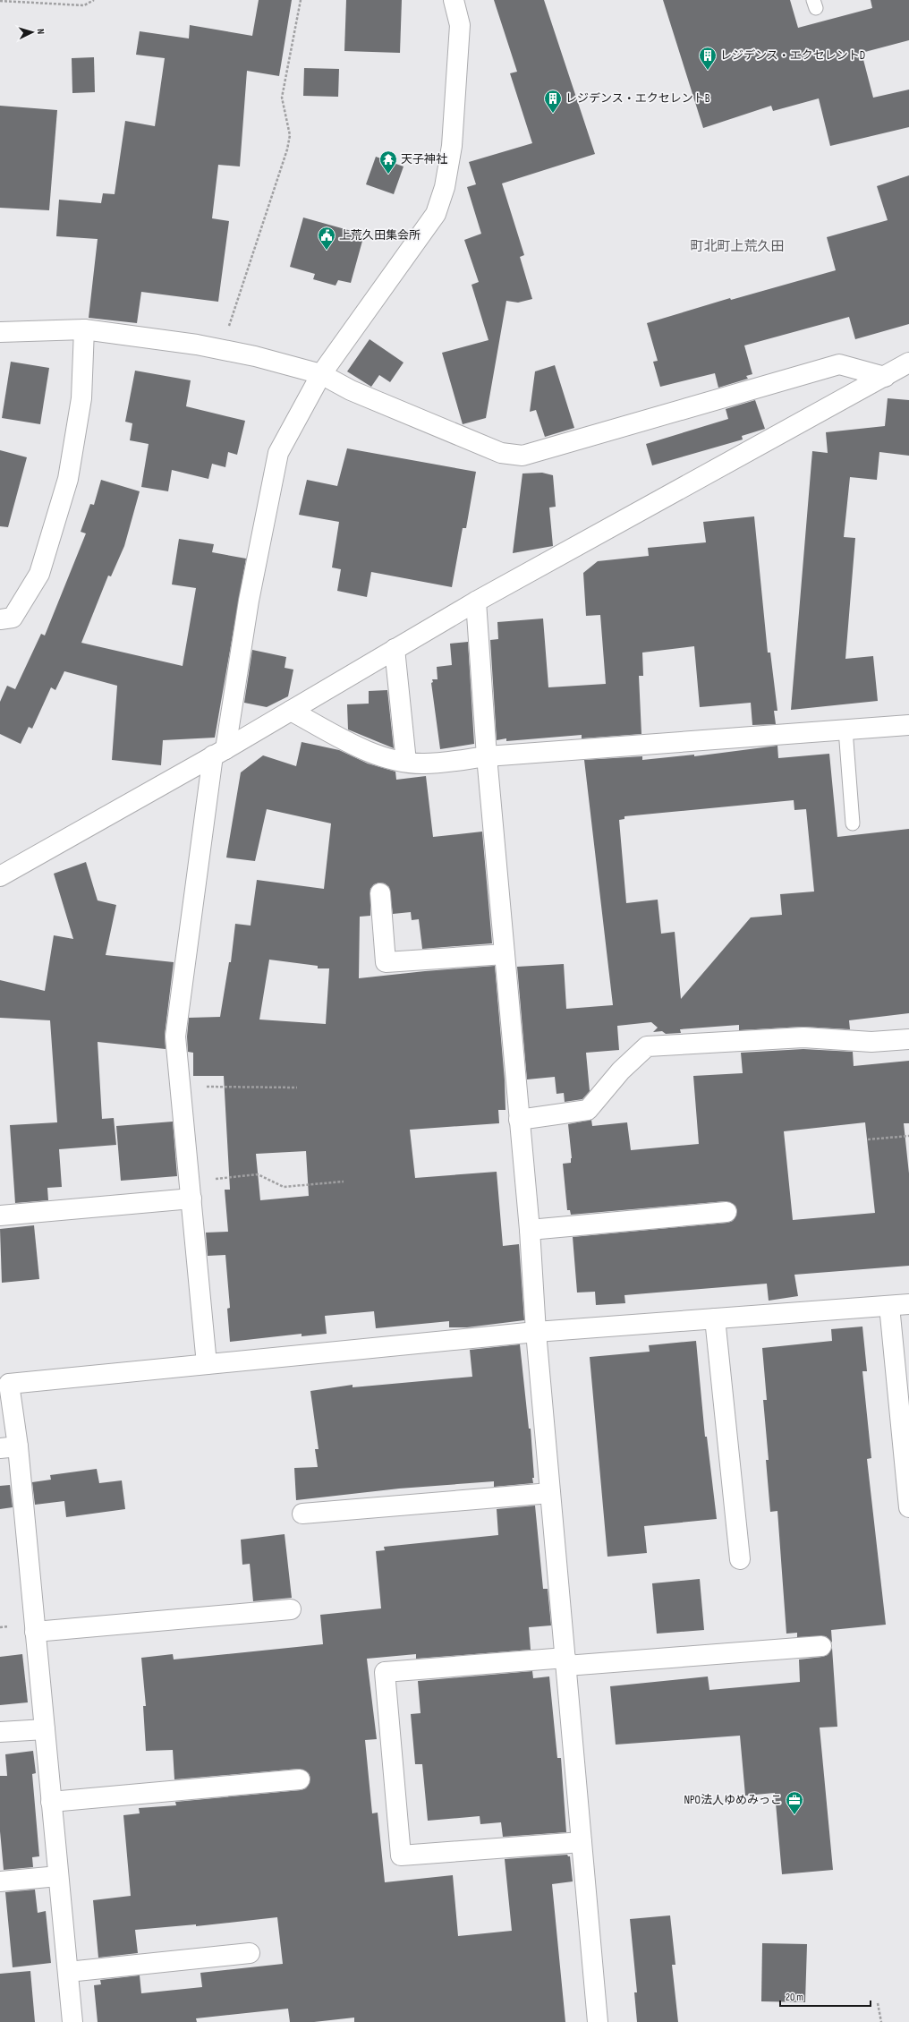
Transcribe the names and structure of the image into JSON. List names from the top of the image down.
{
  "districts": ["町北町上荒久田"],
  "places": {
    "building": ["レジデンス・エクセレントD", "レジデンス・エクセレントB"],
    "temple": ["天子神社"],
    "public building": ["上荒久田集会所"],
    "office": ["NPO法人ゆめみっこ"]
  },
  "scale_bar": "20 m",
  "north": "right"
}
